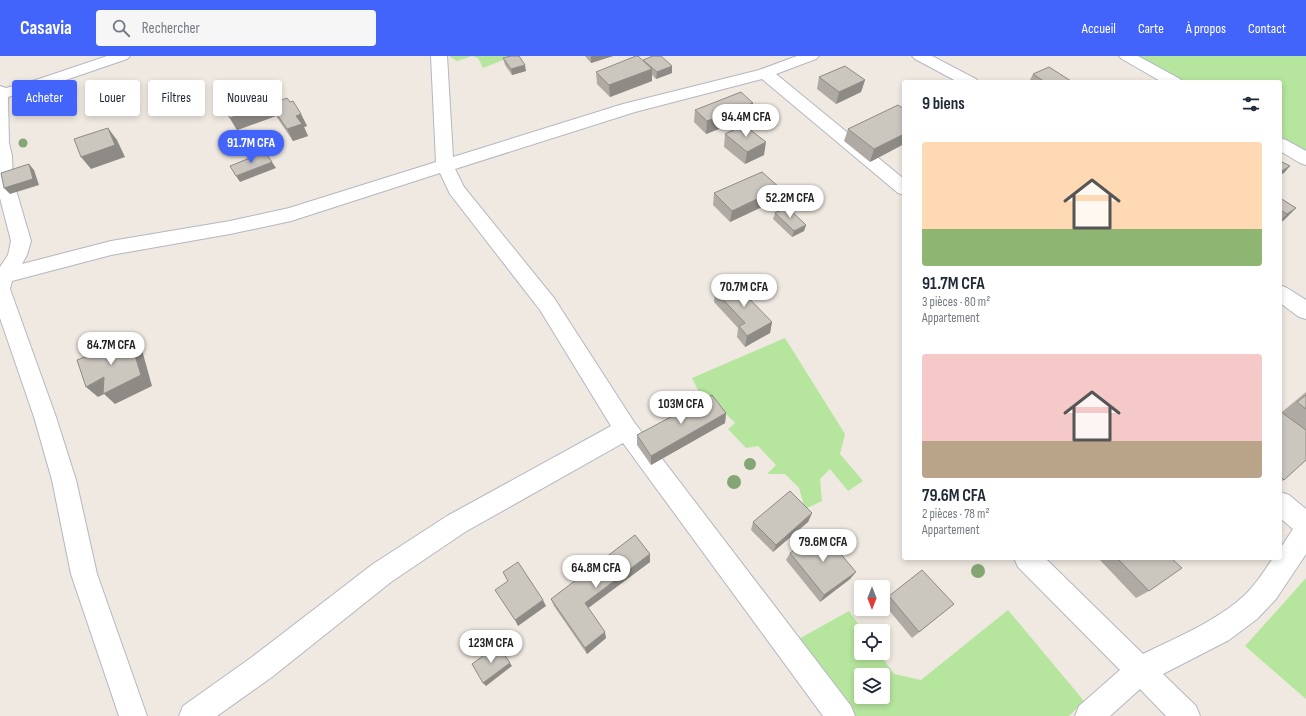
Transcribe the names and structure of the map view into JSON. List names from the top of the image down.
{
  "north": "bottom",
  "page": {
    "header": "Casavia",
    "search": "Rechercher",
    "nav": [
      "Accueil",
      "Carte",
      "À propos",
      "Contact"
    ],
    "chip": [
      "Acheter",
      "Louer",
      "Filtres",
      "Nouveau"
    ],
    "heading": "9 biens",
    "price": [
      "94.4M CFA",
      "91.7M CFA",
      "52.2M CFA",
      "70.7M CFA",
      "84.7M CFA",
      "103M CFA",
      "79.6M CFA",
      "64.8M CFA",
      "123M CFA"
    ],
    "list": [
      {
        "name": "91.7M CFA",
        "note": "3 pièces · 80 m² · Appartement"
      },
      {
        "name": "79.6M CFA",
        "note": "2 pièces · 78 m² · Appartement"
      }
    ]
  }
}
